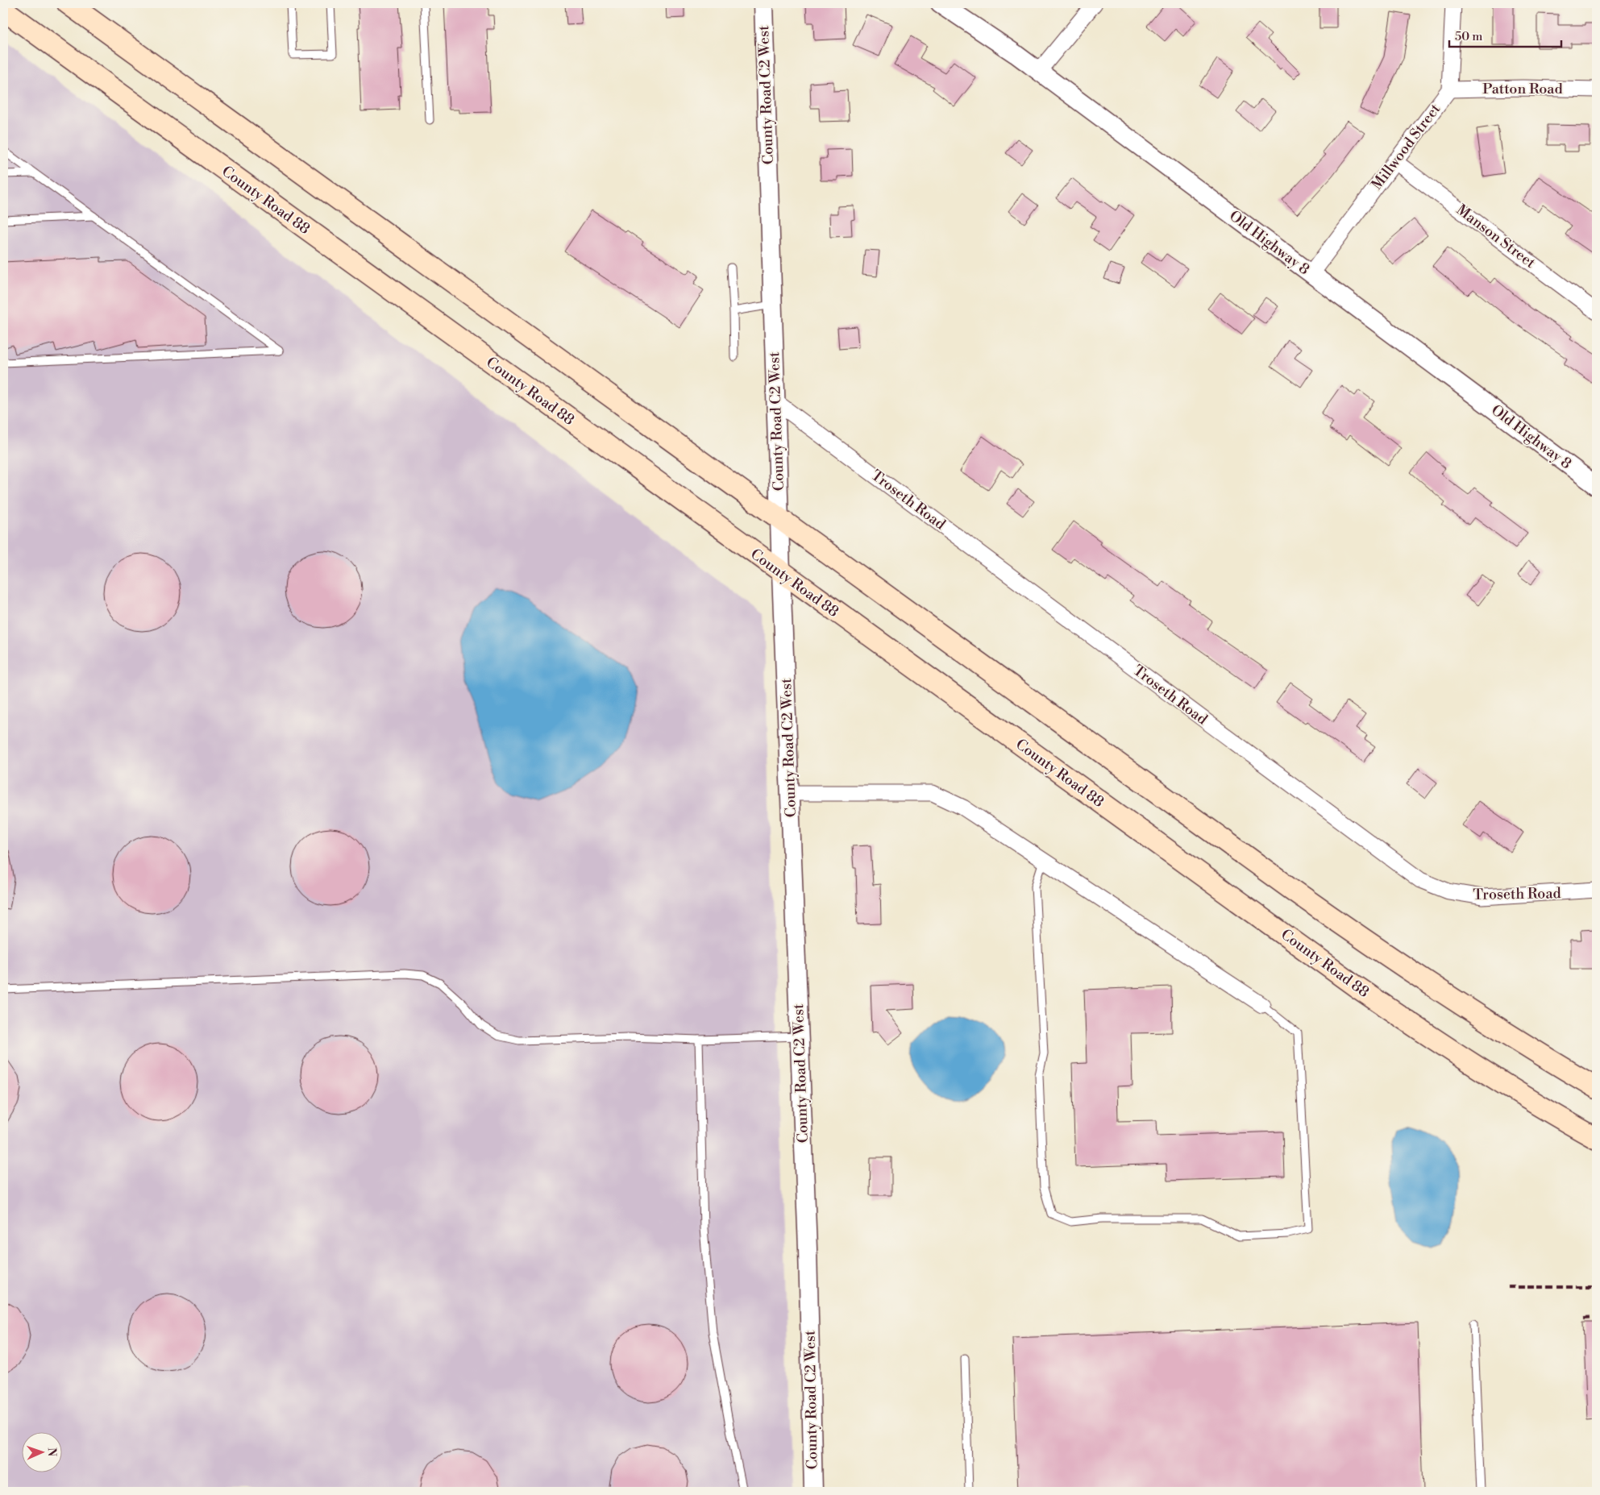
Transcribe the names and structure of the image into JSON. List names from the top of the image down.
{
  "streets": {
    "main road": ["County Road 88"],
    "street": [
      "Patton Road",
      "County Road C2 West",
      "Millwood Street",
      "Manson Street",
      "Old Highway 8",
      "Troseth Road"
    ]
  },
  "crossings": [
    ["Patton Road", "Millwood Street"],
    ["County Road C2 West", "County Road 88"],
    ["County Road C2 West", "Troseth Road"],
    ["Millwood Street", "Manson Street"],
    ["Millwood Street", "Old Highway 8"]
  ],
  "scale_bar": "50 m",
  "north": "right"
}
